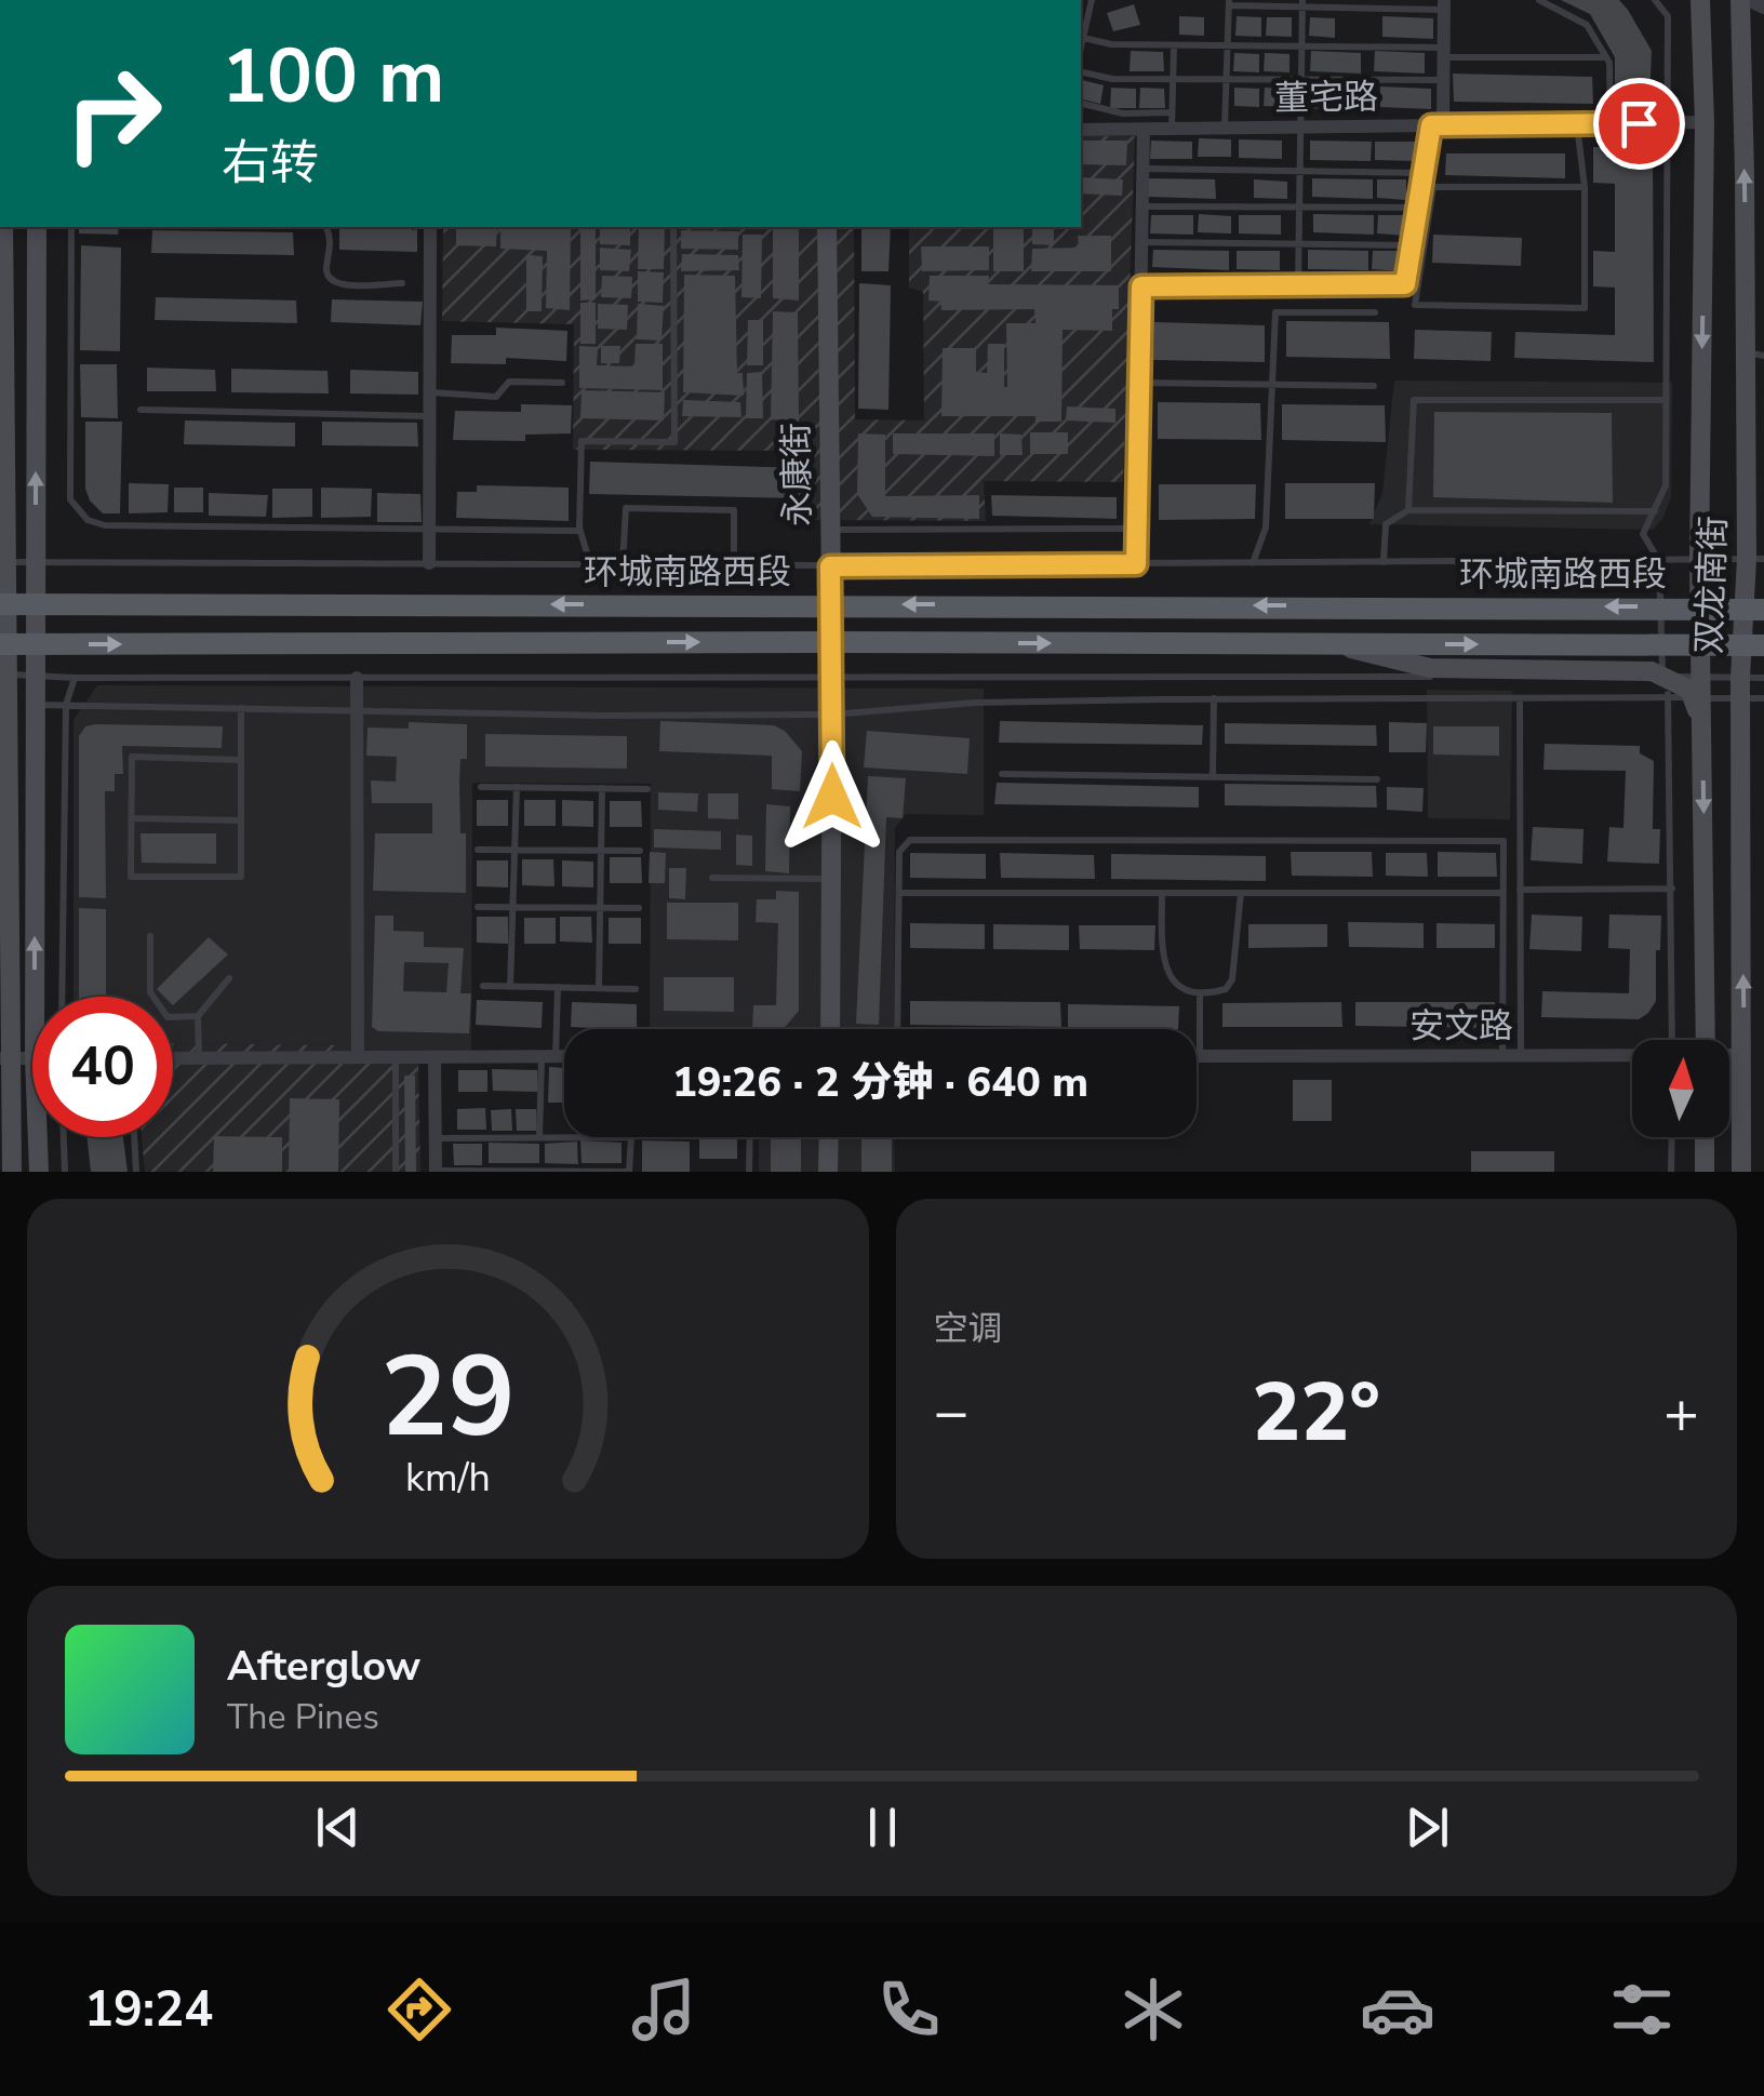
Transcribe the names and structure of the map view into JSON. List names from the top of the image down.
{
  "streets": {
    "main road": ["永康街", "环城南路西段", "双龙南街"],
    "street": ["董宅路", "安文路"]
  },
  "crossings": [
    ["董宅路", "双龙南街"],
    ["永康街", "环城南路西段"],
    ["环城南路西段", "双龙南街"],
    ["双龙南街", "安文路"]
  ],
  "north": "top",
  "page": {
    "turn": ["100 m", "右转"],
    "limit": "40",
    "trip": "19:26 · 2 分钟 · 640 m",
    "tile": "空调",
    "heat": ["−", "22°", "+"],
    "song": ["Afterglow", "The Pines"],
    "tabs": "19:24",
    "gauge": ["29", "km/h"]
  }
}
